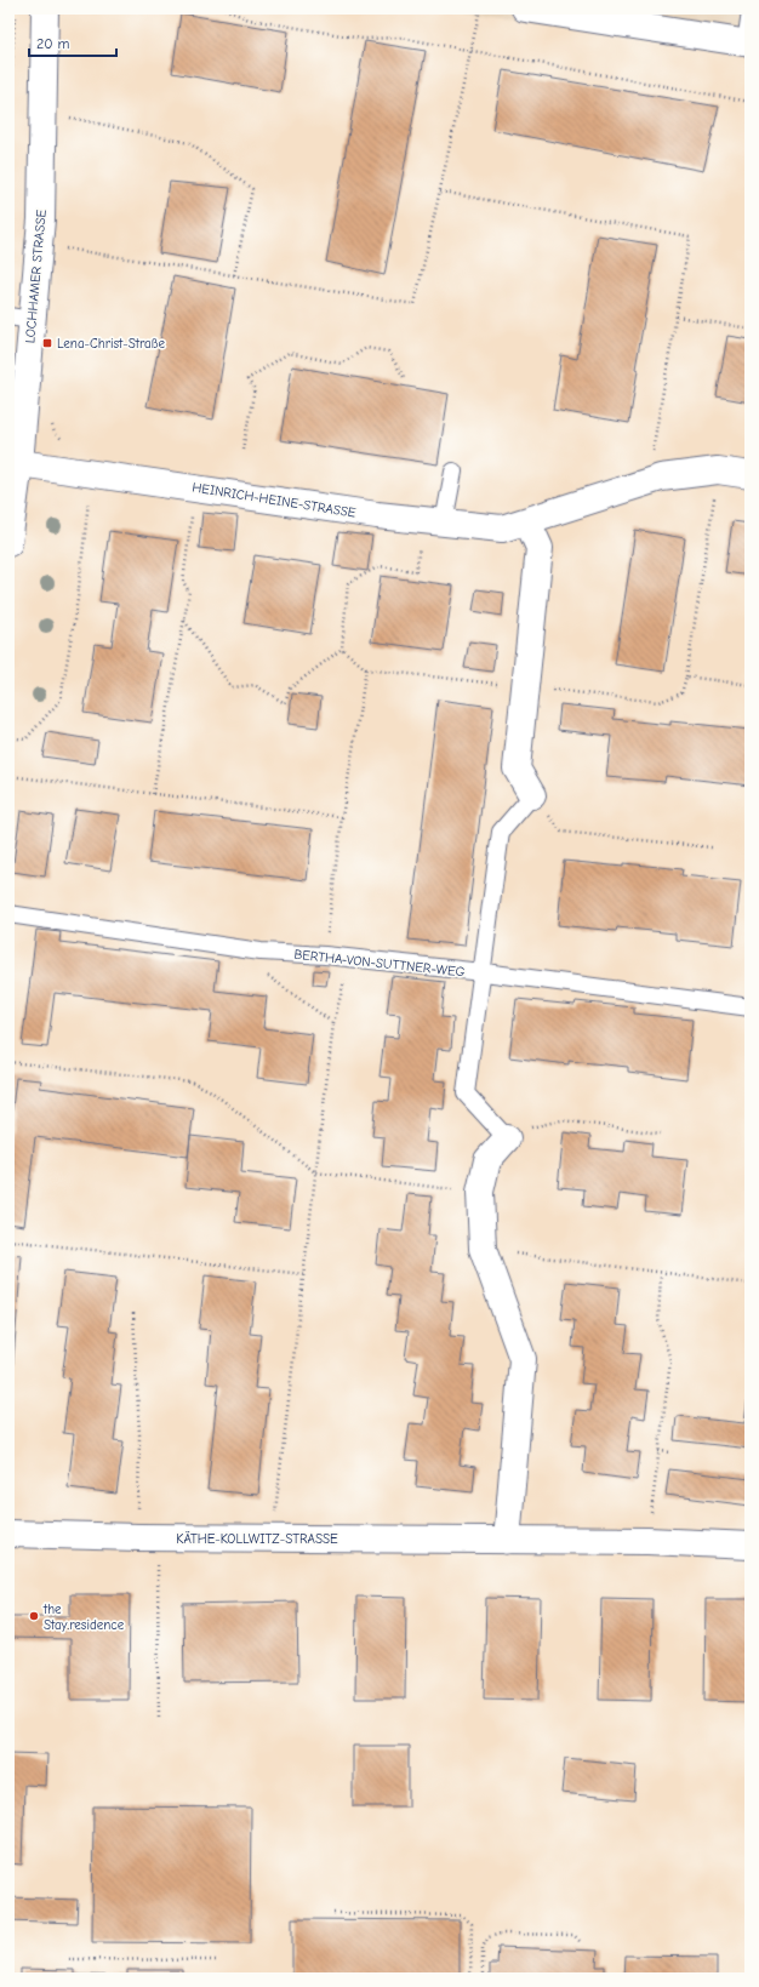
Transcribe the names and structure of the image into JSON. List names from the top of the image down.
{
  "streets": {
    "street": ["LOCHHAMER STRASSE", "HEINRICH-HEINE-STRASSE", "KÄTHE-KOLLWITZ-STRASSE"],
    "lane": ["BERTHA-VON-SUTTNER-WEG"]
  },
  "crossings": [
    ["LOCHHAMER STRASSE", "HEINRICH-HEINE-STRASSE"]
  ],
  "places": {
    "transit": ["Lena-Christ-Straße"],
    "other": ["the Stay.residence"]
  },
  "scale_bar": "20 m"
}
